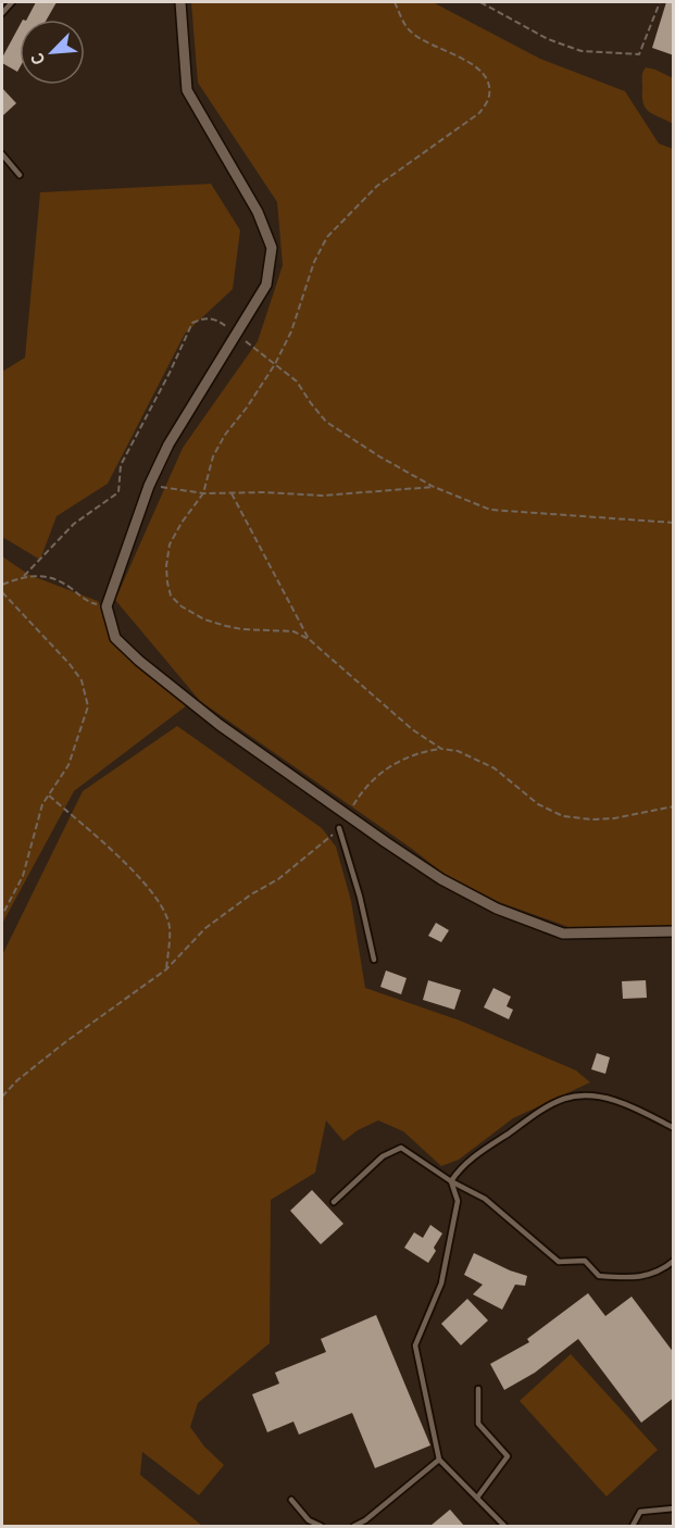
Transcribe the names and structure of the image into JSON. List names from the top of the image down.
{
  "north": "bottom left"
}
